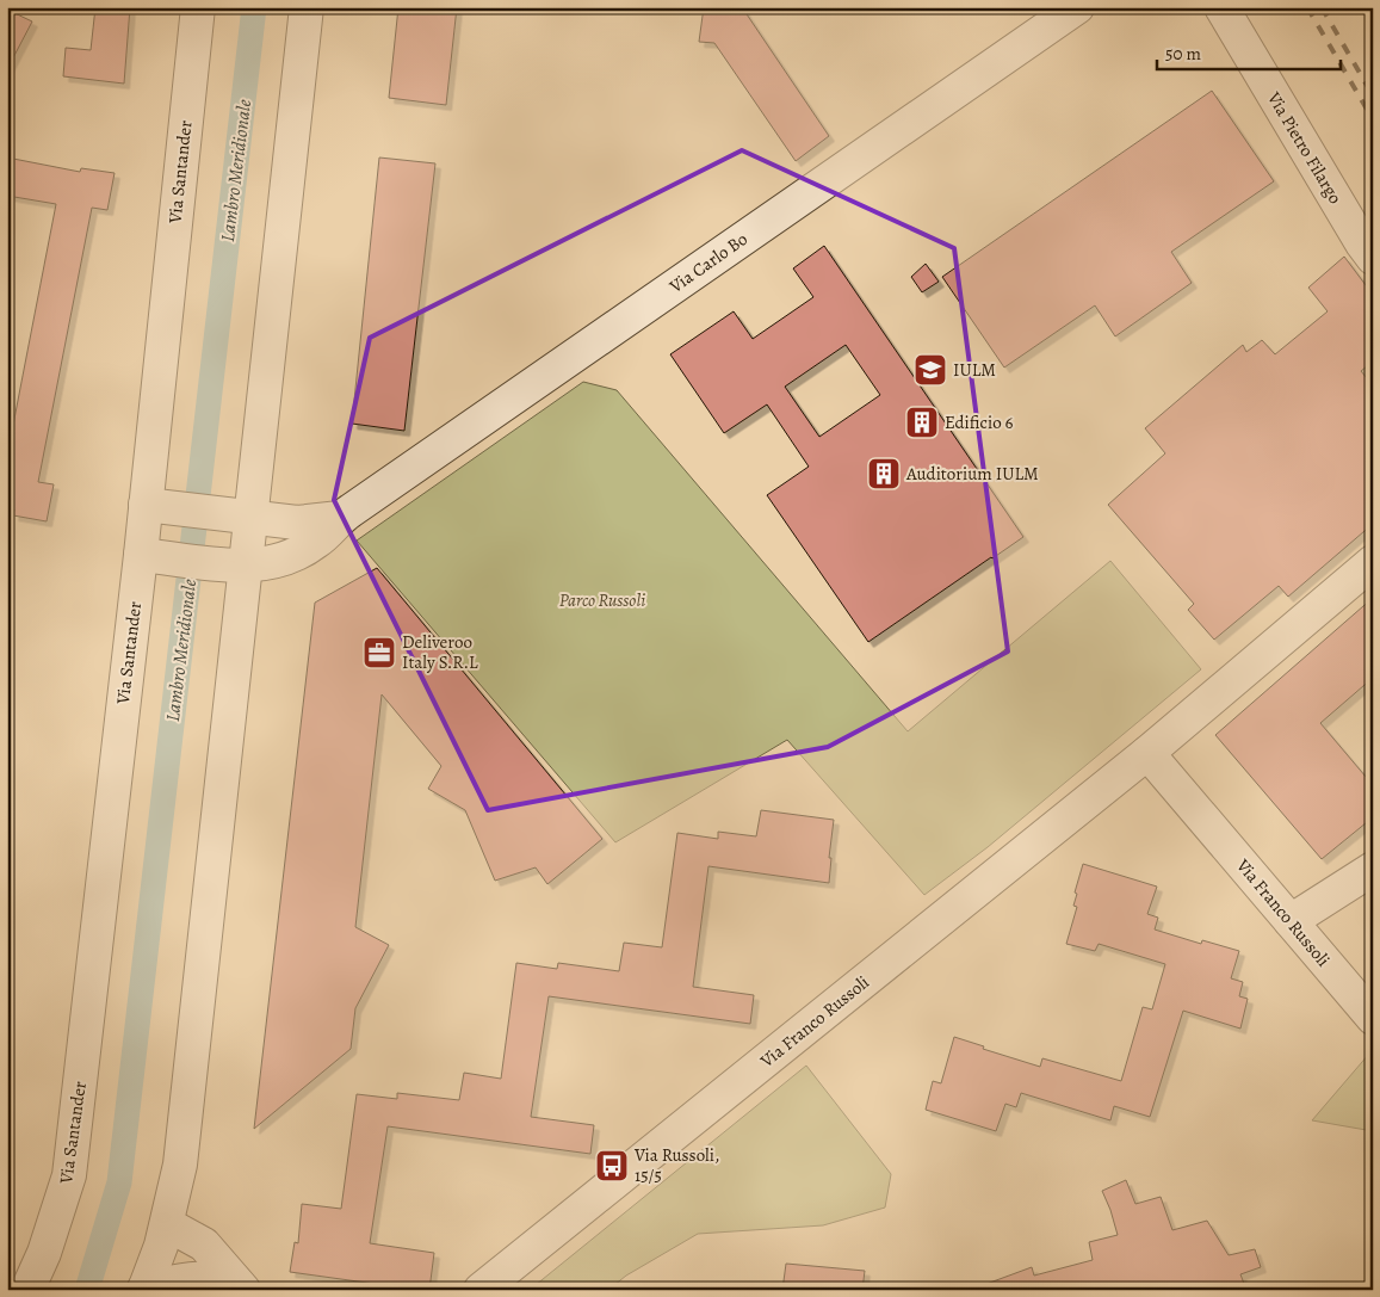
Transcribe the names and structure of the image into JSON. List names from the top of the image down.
{
  "streets": {
    "street": [
      "Via Pietro Filargo",
      "Via Santander",
      "Via Carlo Bo",
      "Via Franco Russoli"
    ]
  },
  "crossings": [
    ["Via Santander", "Via Carlo Bo"]
  ],
  "water": ["Lambro Meridionale"],
  "parks": ["Parco Russoli"],
  "places": {
    "school or university": ["IULM"],
    "building": ["Edificio 6", "Auditorium IULM"],
    "office": ["Deliveroo Italy S.R.L"],
    "bus stop": ["Via Russoli, 15/5"]
  },
  "scale_bar": "50 m"
}
